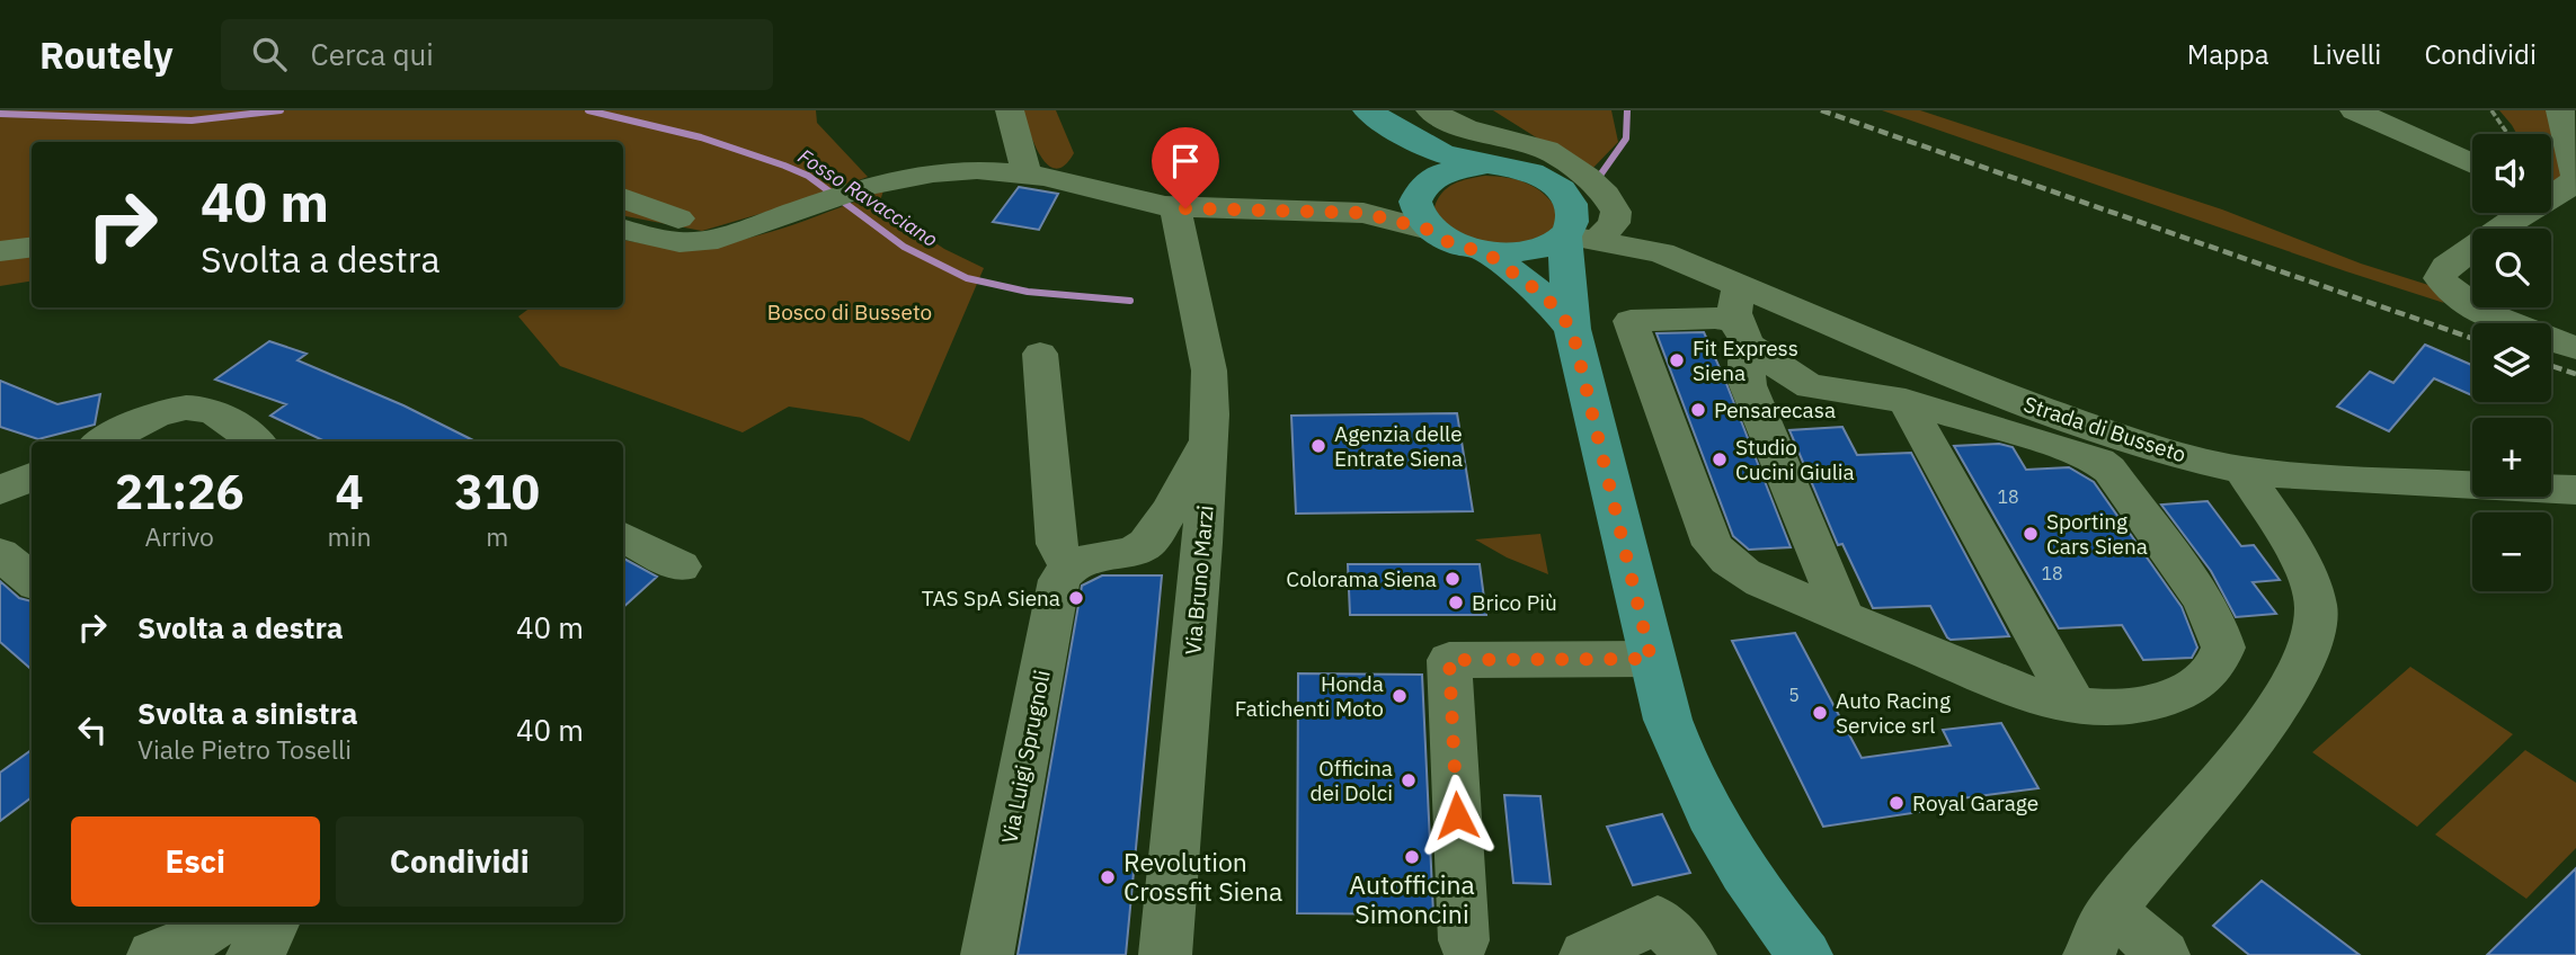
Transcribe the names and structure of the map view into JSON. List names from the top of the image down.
{
  "streets": {
    "street": ["Strada di Busseto", "Via Bruno Marzi", "Via Luigi Sprugnoli"]
  },
  "water": ["Fosso Ravacciano"],
  "parks": ["Bosco di Busseto"],
  "places": [
    "Fit Express Siena",
    "Pensarecasa",
    "Agenzia delle Entrate Siena",
    "Studio Cucini Giulia",
    "Sporting Cars Siena",
    "Colorama Siena",
    "TAS SpA Siena",
    "Brico Più",
    "Honda Fatichenti Moto",
    "Auto Racing Service srl",
    "Officina dei Dolci",
    "Royal Garage",
    "Autofficina Simoncini",
    "Revolution Crossfit Siena"
  ],
  "house_numbers": ["18", "18", "5"],
  "page": {
    "header": "Routely",
    "search": "Cerca qui",
    "nav": ["Mappa", "Livelli", "Condividi"],
    "map_buttons": ["+", "−"],
    "turn": ["40 m", "Svolta a destra"],
    "eta": [
      "21:26",
      "Arrivo",
      "4",
      "min",
      "310",
      "m"
    ],
    "list": [
      {
        "name": "Svolta a destra",
        "value": "40 m"
      },
      {
        "name": "Svolta a sinistra",
        "note": "Viale Pietro Toselli",
        "value": "40 m"
      }
    ],
    "buttons": ["Esci", "Condividi"]
  }
}
